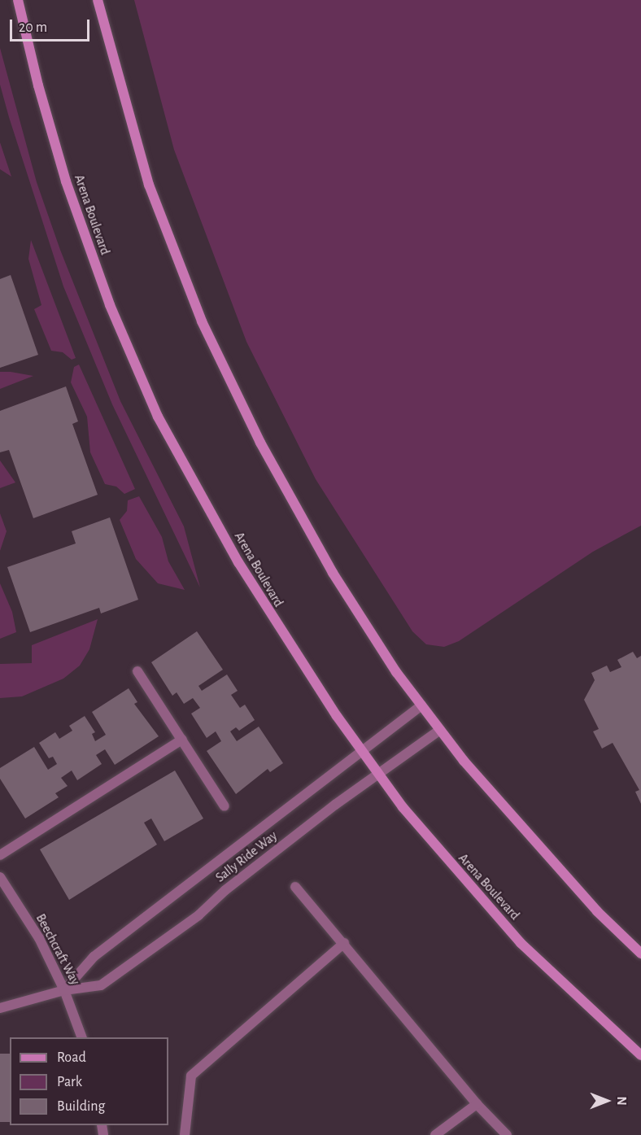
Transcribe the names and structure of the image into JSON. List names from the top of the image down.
{
  "streets": {
    "main road": ["Arena Boulevard"],
    "street": ["Sally Ride Way", "Beechcraft Way"]
  },
  "crossings": [
    ["Arena Boulevard", "Sally Ride Way"],
    ["Sally Ride Way", "Beechcraft Way"]
  ],
  "legend": ["Road", "Park", "Building"],
  "scale_bar": "20 m",
  "north": "right"
}
